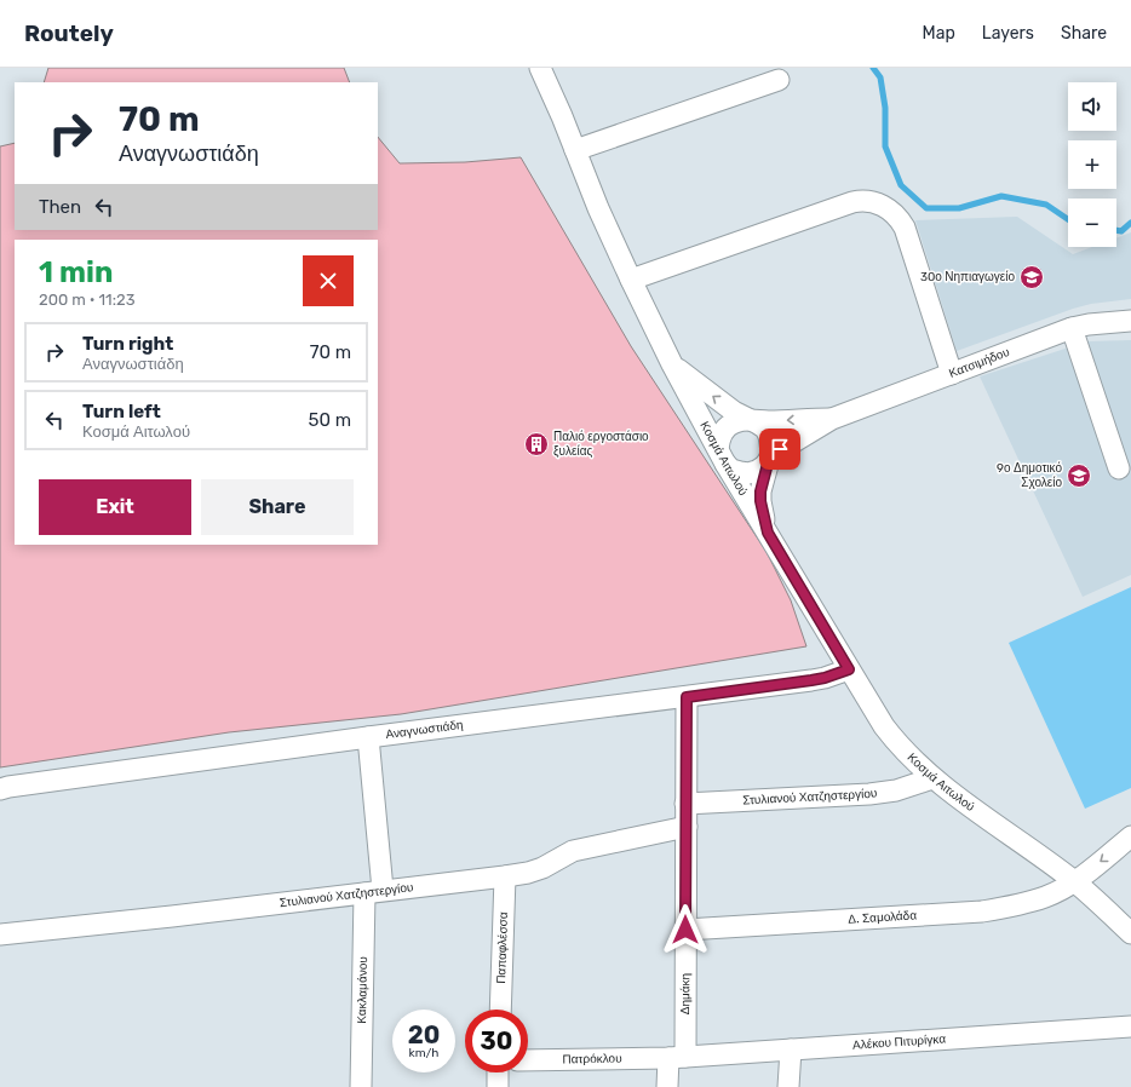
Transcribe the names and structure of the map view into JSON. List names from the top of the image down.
{
  "streets": {
    "street": [
      "Κατσιμήδου",
      "Κοσμά Αιτωλού",
      "Αναγνωστιάδη",
      "Στυλιανού Χατζηστεργίου",
      "Δ. Σαμολάδα",
      "Παπαφλέσσα",
      "Κακλαμάνου",
      "Δημάκη",
      "Αλέκου Πιτυρίγκα",
      "Πατρόκλου"
    ]
  },
  "crossings": [
    ["Κοσμά Αιτωλού", "Αναγνωστιάδη"],
    ["Κοσμά Αιτωλού", "Στυλιανού Χατζηστεργίου"],
    ["Κοσμά Αιτωλού", "Δ. Σαμολάδα"],
    ["Αναγνωστιάδη", "Κακλαμάνου"],
    ["Αναγνωστιάδη", "Δημάκη"],
    ["Στυλιανού Χατζηστεργίου", "Παπαφλέσσα"],
    ["Στυλιανού Χατζηστεργίου", "Κακλαμάνου"],
    ["Στυλιανού Χατζηστεργίου", "Δημάκη"],
    ["Δ. Σαμολάδα", "Δημάκη"],
    ["Δημάκη", "Αλέκου Πιτυρίγκα"],
    ["Δημάκη", "Πατρόκλου"],
    ["Αλέκου Πιτυρίγκα", "Πατρόκλου"]
  ],
  "places": {
    "school or university": ["30ο Νηπιαγωγείο", "9ο Δημοτικό Σχολείο"],
    "building": ["Παλιό εργοστάσιο ξυλείας"]
  },
  "page": {
    "header": "Routely",
    "nav": ["Map", "Layers", "Share"],
    "map_buttons": ["+", "−"],
    "turn": ["70 m", "Αναγνωστιάδη"],
    "then": "Then",
    "heading": ["1 min", "200 m · 11:23"],
    "list": [
      {
        "name": "Turn right",
        "note": "Αναγνωστιάδη",
        "value": "70 m"
      },
      {
        "name": "Turn left",
        "note": "Κοσμά Αιτωλού",
        "value": "50 m"
      }
    ],
    "buttons": ["Exit", "Share"],
    "speed": "20 km/h",
    "limit": "30"
  }
}
